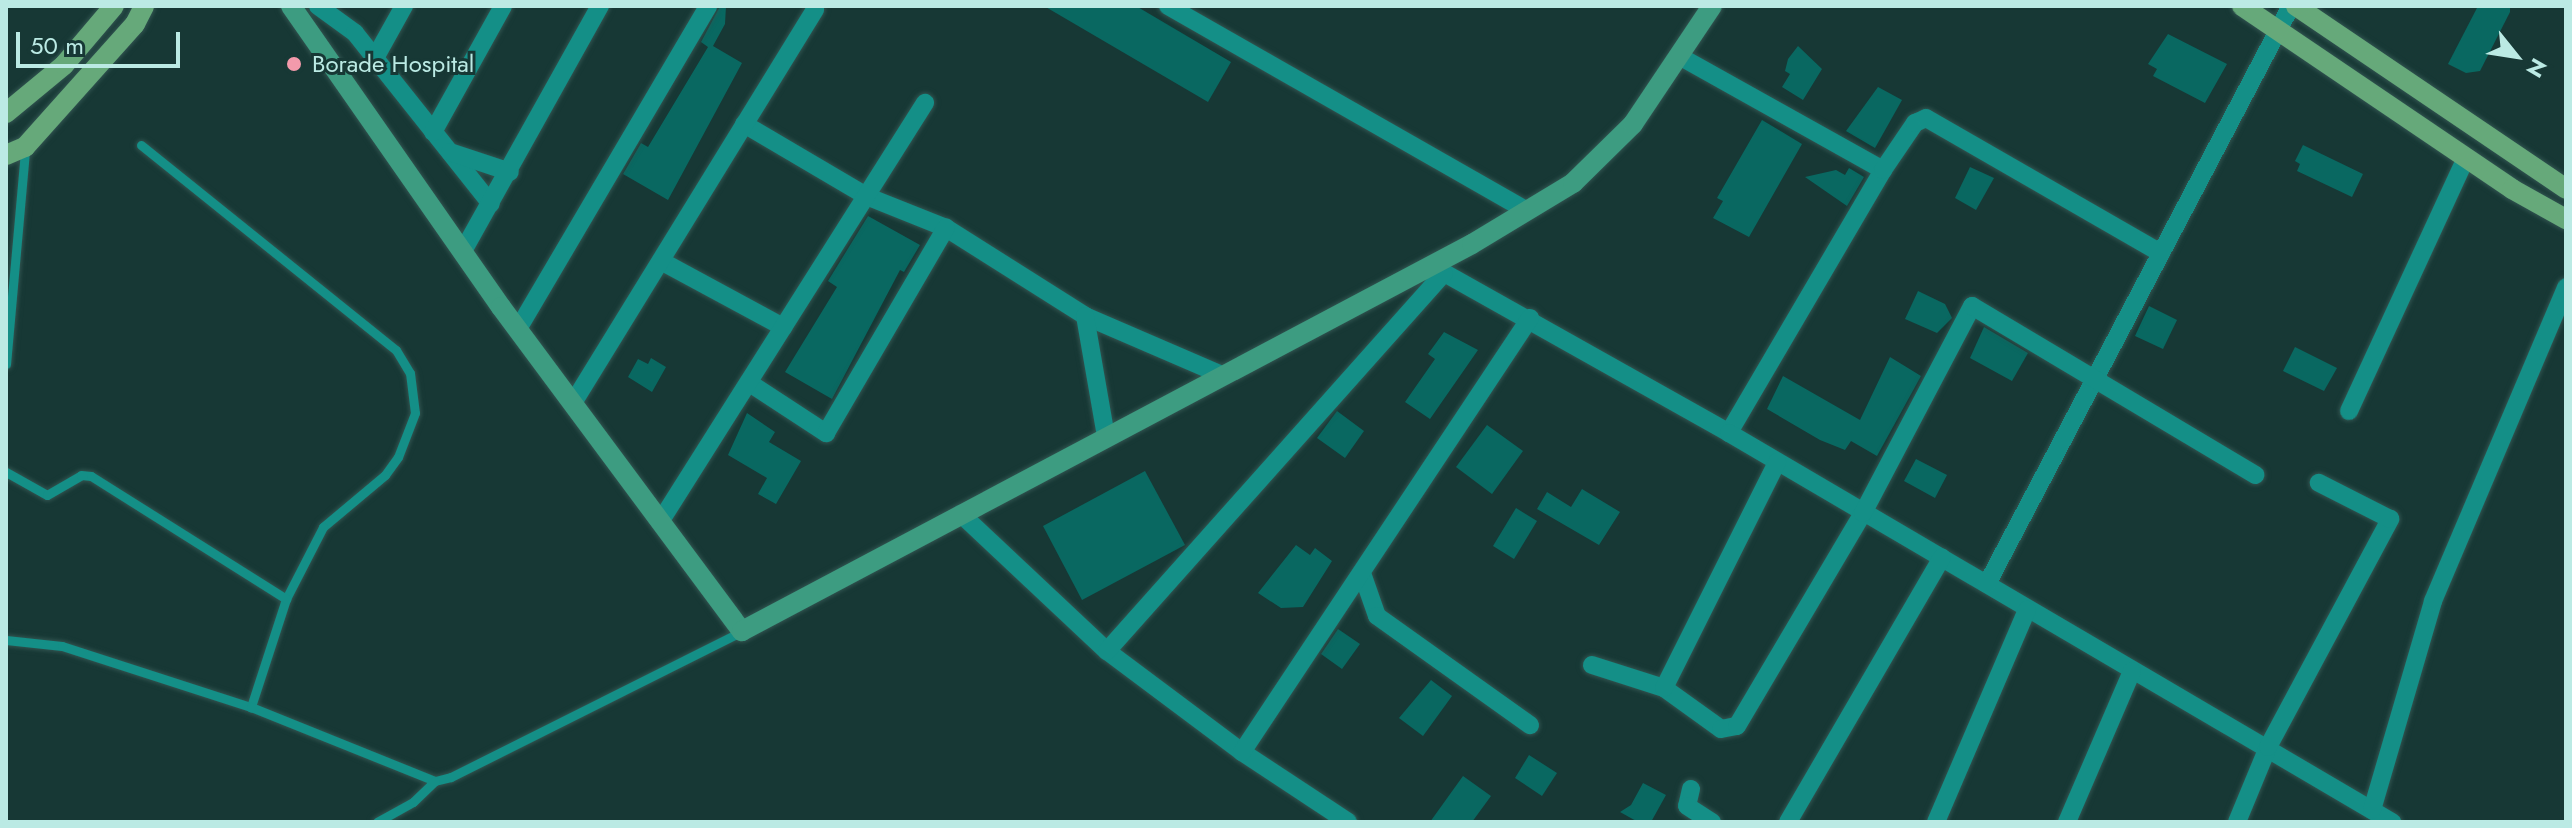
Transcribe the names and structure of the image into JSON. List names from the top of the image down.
{
  "places": ["Borade Hospital"],
  "scale_bar": "50 m",
  "north": "bottom right"
}
